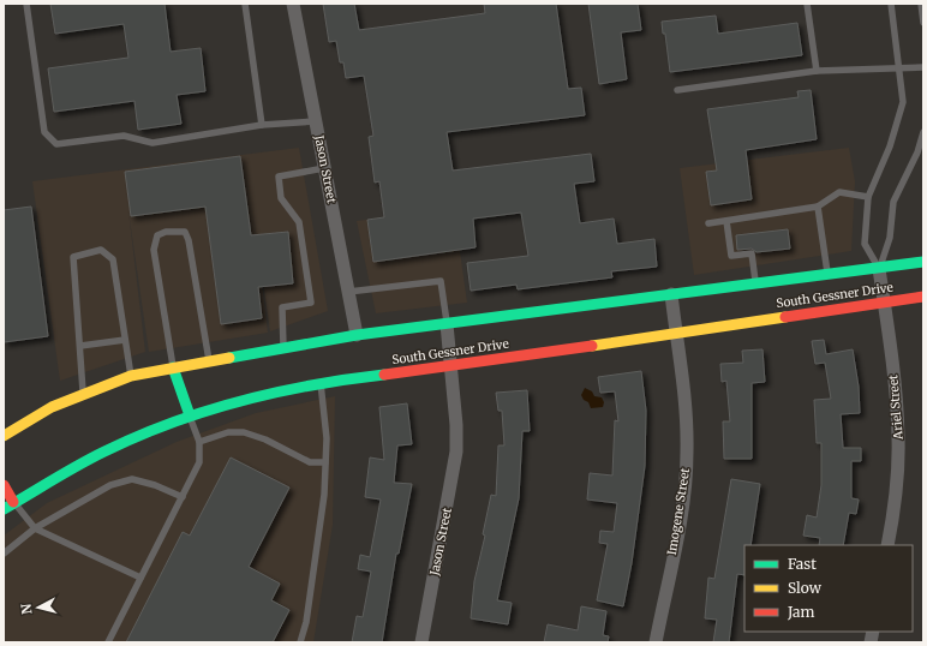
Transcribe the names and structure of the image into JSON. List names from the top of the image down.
{
  "streets": {
    "main road": ["South Gessner Drive"],
    "street": ["Jason Street", "Ariel Street", "Imogene Street"]
  },
  "crossings": [
    ["Jason Street", "South Gessner Drive"],
    ["South Gessner Drive", "Ariel Street"],
    ["South Gessner Drive", "Imogene Street"]
  ],
  "legend": ["Fast", "Slow", "Jam"],
  "north": "left"
}
